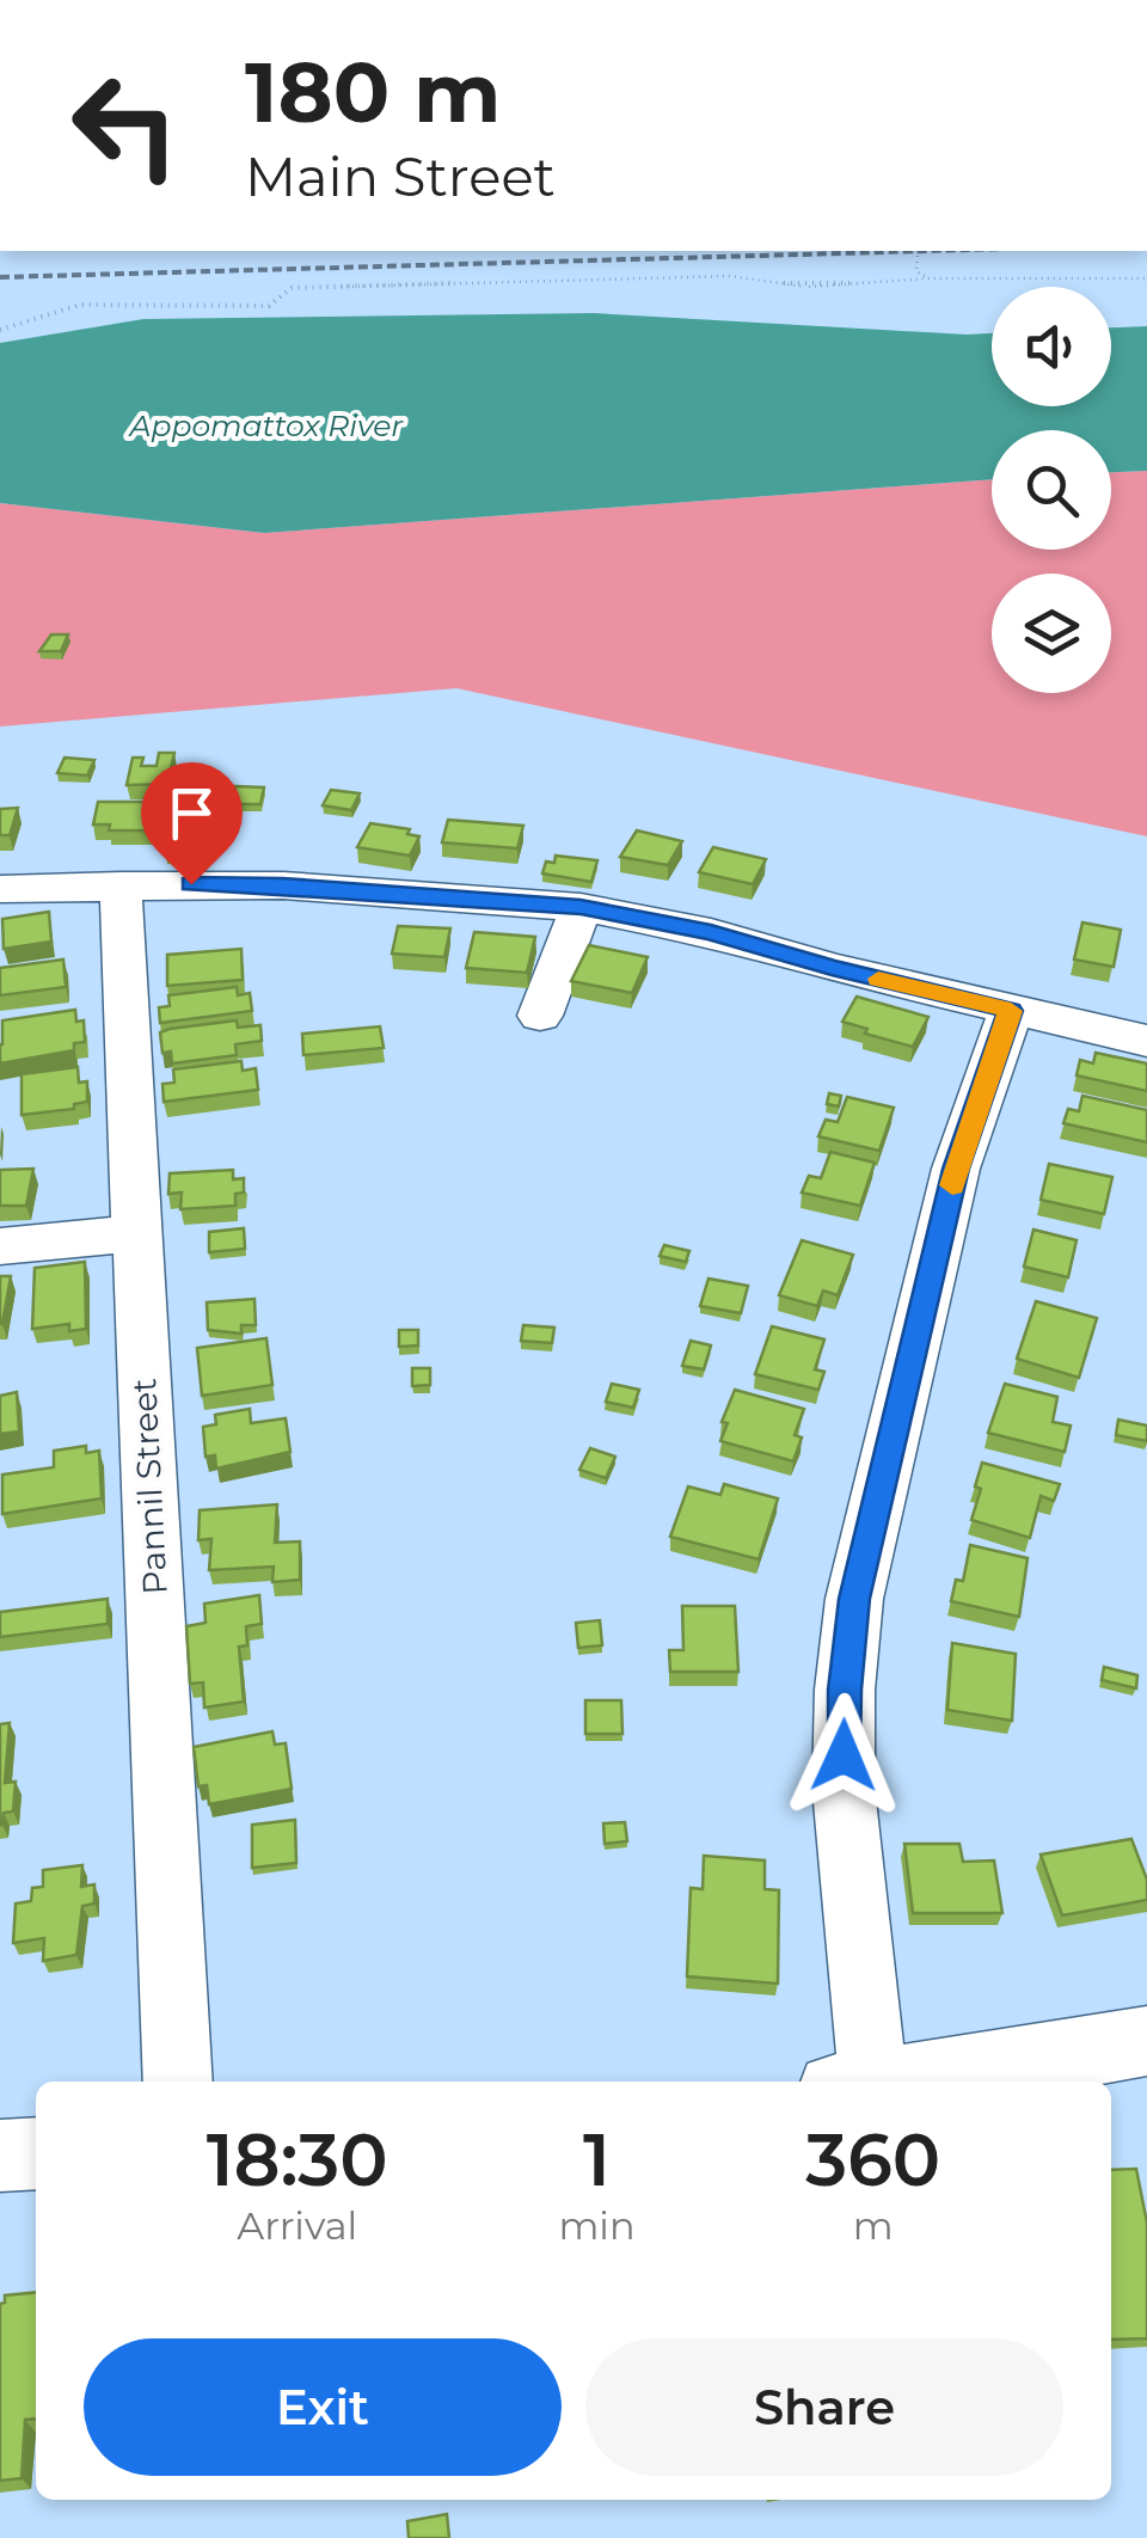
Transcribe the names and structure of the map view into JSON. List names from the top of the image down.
{
  "streets": {
    "street": ["Pannil Street"]
  },
  "water": ["Appomattox River"],
  "page": {
    "turn": ["180 m", "Main Street"],
    "eta": [
      "18:30",
      "Arrival",
      "1",
      "min",
      "360",
      "m"
    ],
    "buttons": ["Exit", "Share"]
  }
}
